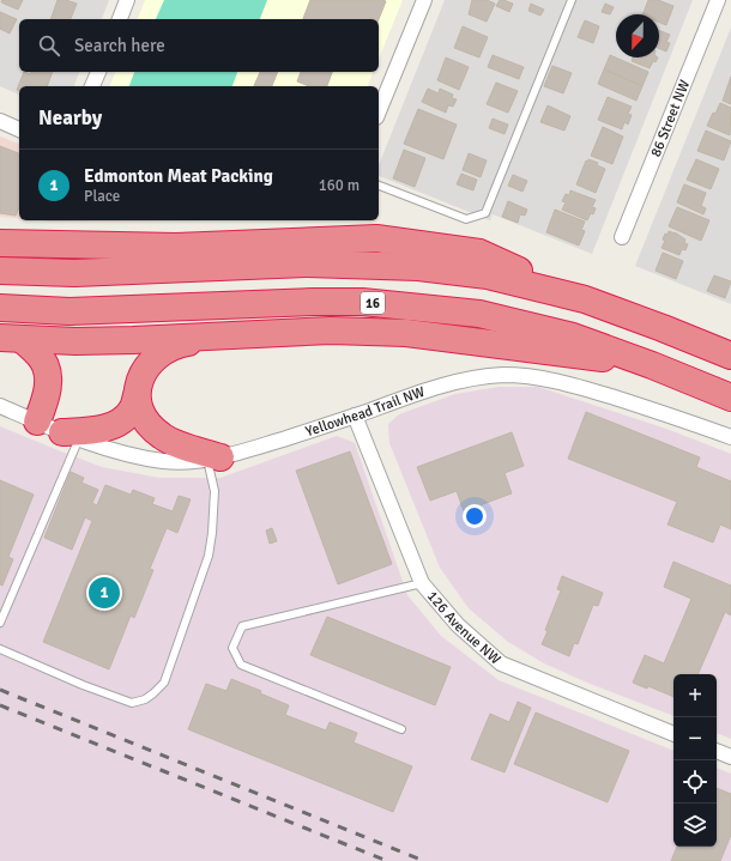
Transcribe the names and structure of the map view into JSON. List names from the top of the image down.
{
  "streets": {
    "highway": ["16"],
    "street": ["86 Street NW", "Yellowhead Trail NW", "126 Avenue NW"]
  },
  "crossings": [
    ["Yellowhead Trail NW", "126 Avenue NW"]
  ],
  "north": "bottom",
  "page": {
    "search": "Search here",
    "heading": "Nearby",
    "list": [
      {
        "mark": "1",
        "name": "Edmonton Meat Packing",
        "note": "Place",
        "value": "160 m"
      }
    ],
    "pins": "1",
    "map_buttons": ["+", "−"]
  }
}
